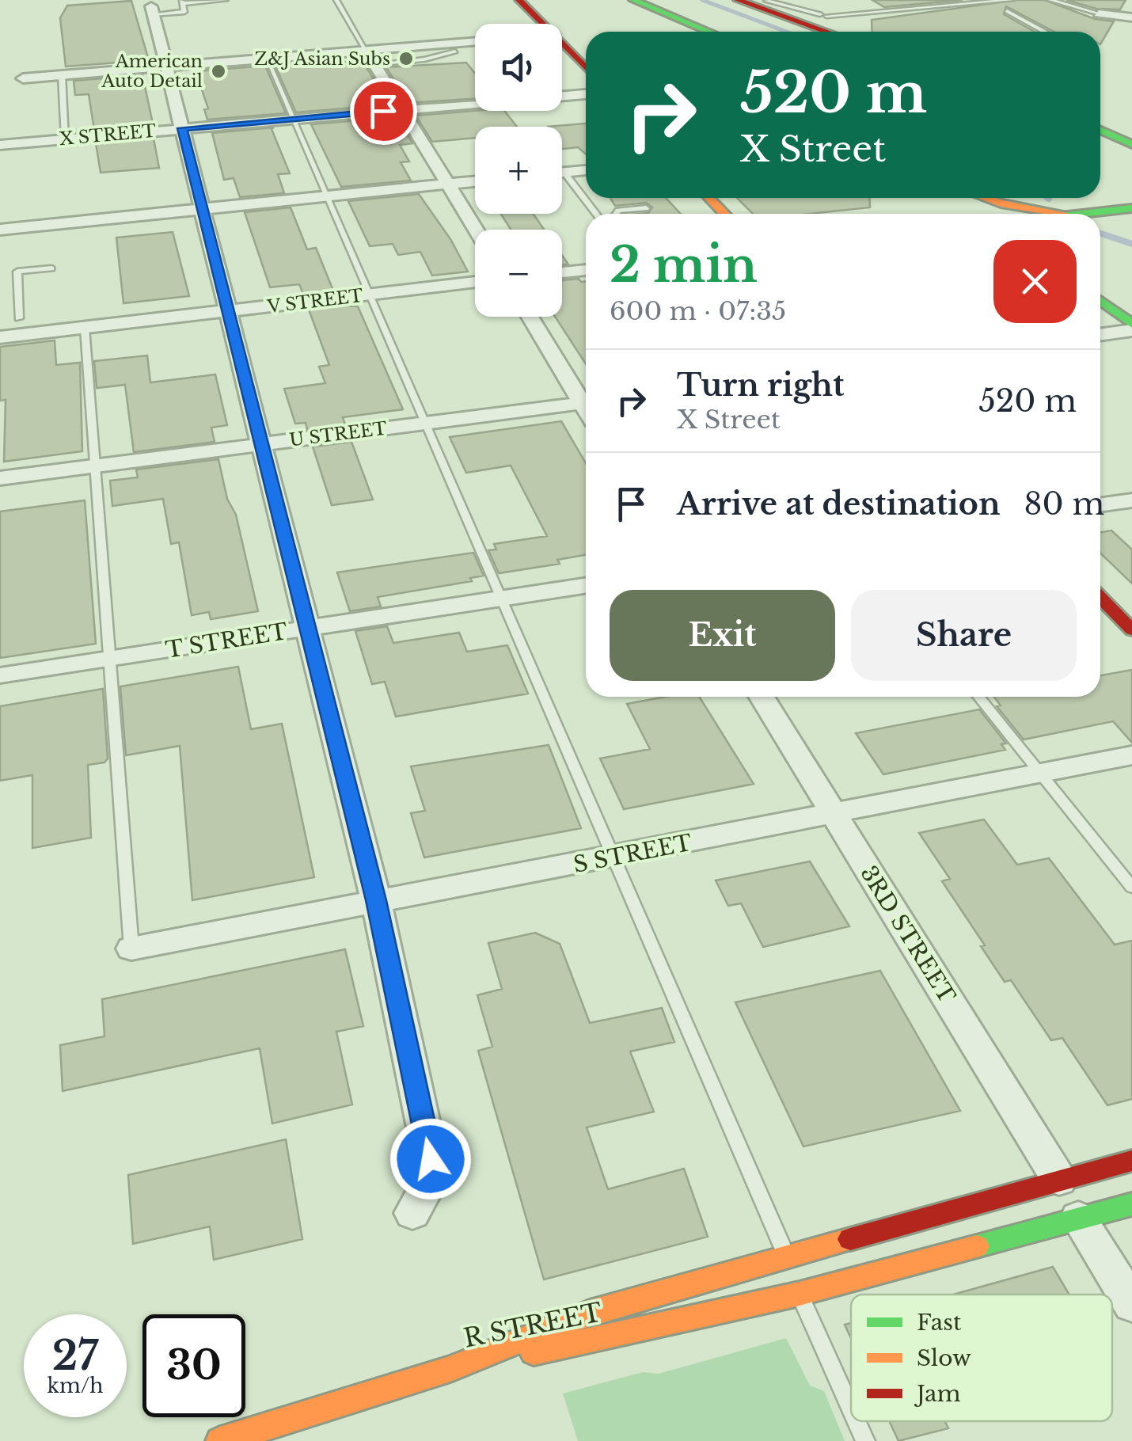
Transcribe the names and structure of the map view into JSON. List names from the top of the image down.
{
  "streets": {
    "main road": ["R STREET"],
    "street": [
      "X STREET",
      "V STREET",
      "U STREET",
      "T STREET",
      "S STREET",
      "3RD STREET"
    ]
  },
  "crossings": [
    ["S STREET", "3RD STREET"],
    ["3RD STREET", "R STREET"]
  ],
  "places": ["Z&J Asian Subs", "American Auto Detail"],
  "legend": ["Fast", "Slow", "Jam"],
  "page": {
    "map_buttons": ["+", "−"],
    "turn": ["520 m", "X Street"],
    "heading": ["2 min", "600 m · 07:35"],
    "list": [
      {
        "name": "Turn right",
        "note": "X Street",
        "value": "520 m"
      },
      {
        "name": "Arrive at destination",
        "value": "80 m"
      }
    ],
    "buttons": ["Exit", "Share"],
    "speed": "27 km/h",
    "limit": "30"
  }
}
